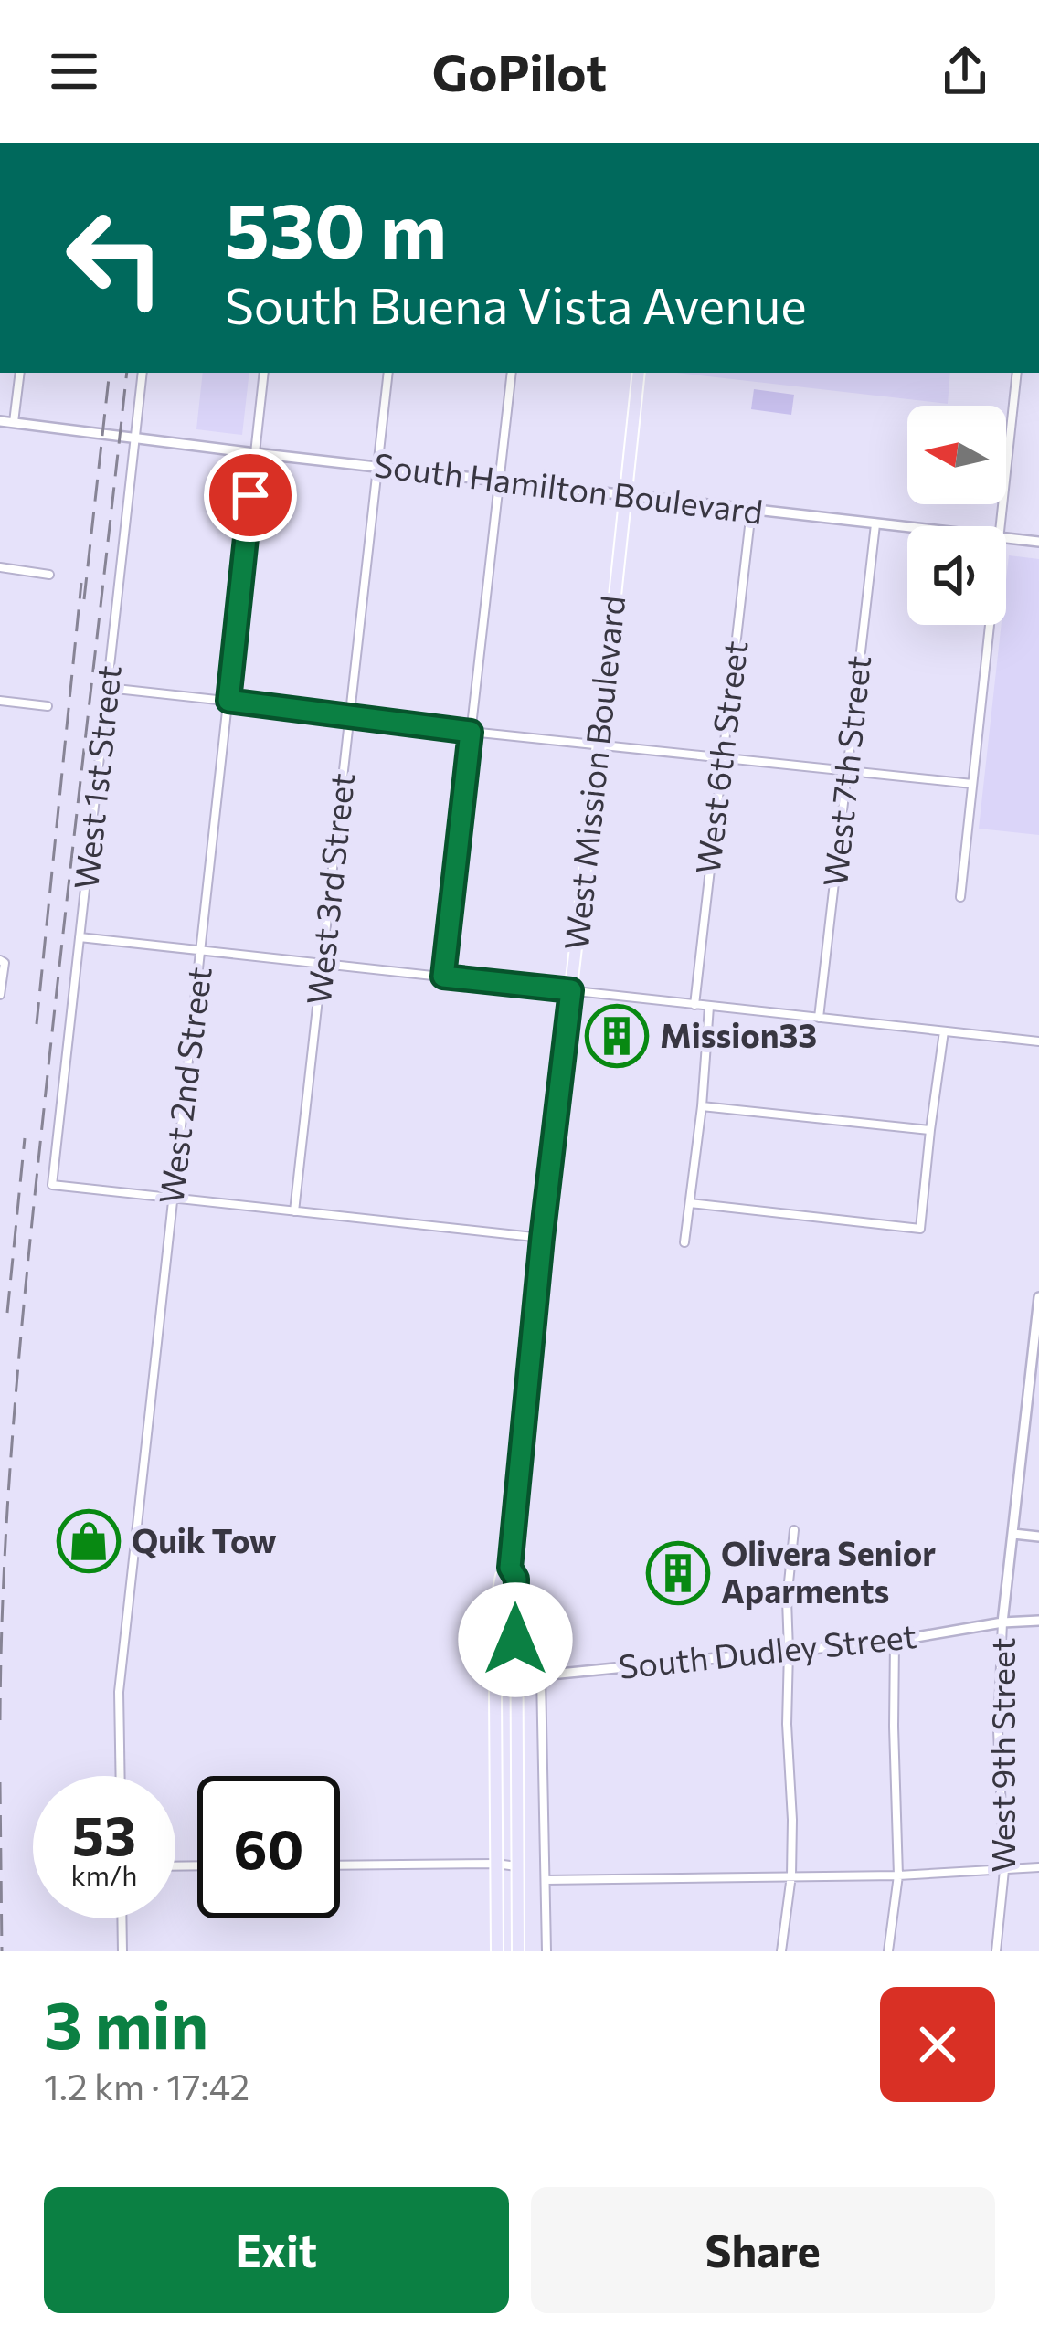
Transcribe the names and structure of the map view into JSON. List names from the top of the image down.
{
  "streets": {
    "main road": ["West Mission Boulevard"],
    "street": [
      "South Hamilton Boulevard",
      "West 6th Street",
      "West 7th Street",
      "West 1st Street",
      "West 3rd Street",
      "West 2nd Street",
      "South Dudley Street",
      "West 9th Street"
    ]
  },
  "crossings": [
    ["South Hamilton Boulevard", "West 6th Street"],
    ["South Hamilton Boulevard", "West 7th Street"],
    ["South Hamilton Boulevard", "West Mission Boulevard"],
    ["South Hamilton Boulevard", "West 1st Street"],
    ["South Hamilton Boulevard", "West 3rd Street"],
    ["South Hamilton Boulevard", "West 2nd Street"],
    ["West Mission Boulevard", "South Dudley Street"],
    ["West 1st Street", "West 2nd Street"],
    ["South Dudley Street", "West 9th Street"]
  ],
  "places": {
    "building": ["Mission33", "Olivera Senior Aparments"],
    "shop": ["Quik Tow"]
  },
  "north": "left",
  "page": {
    "header": "GoPilot",
    "turn": ["530 m", "South Buena Vista Avenue"],
    "speed": "53 km/h",
    "limit": "60",
    "heading": ["3 min", "1.2 km · 17:42"],
    "buttons": ["Exit", "Share"]
  }
}
